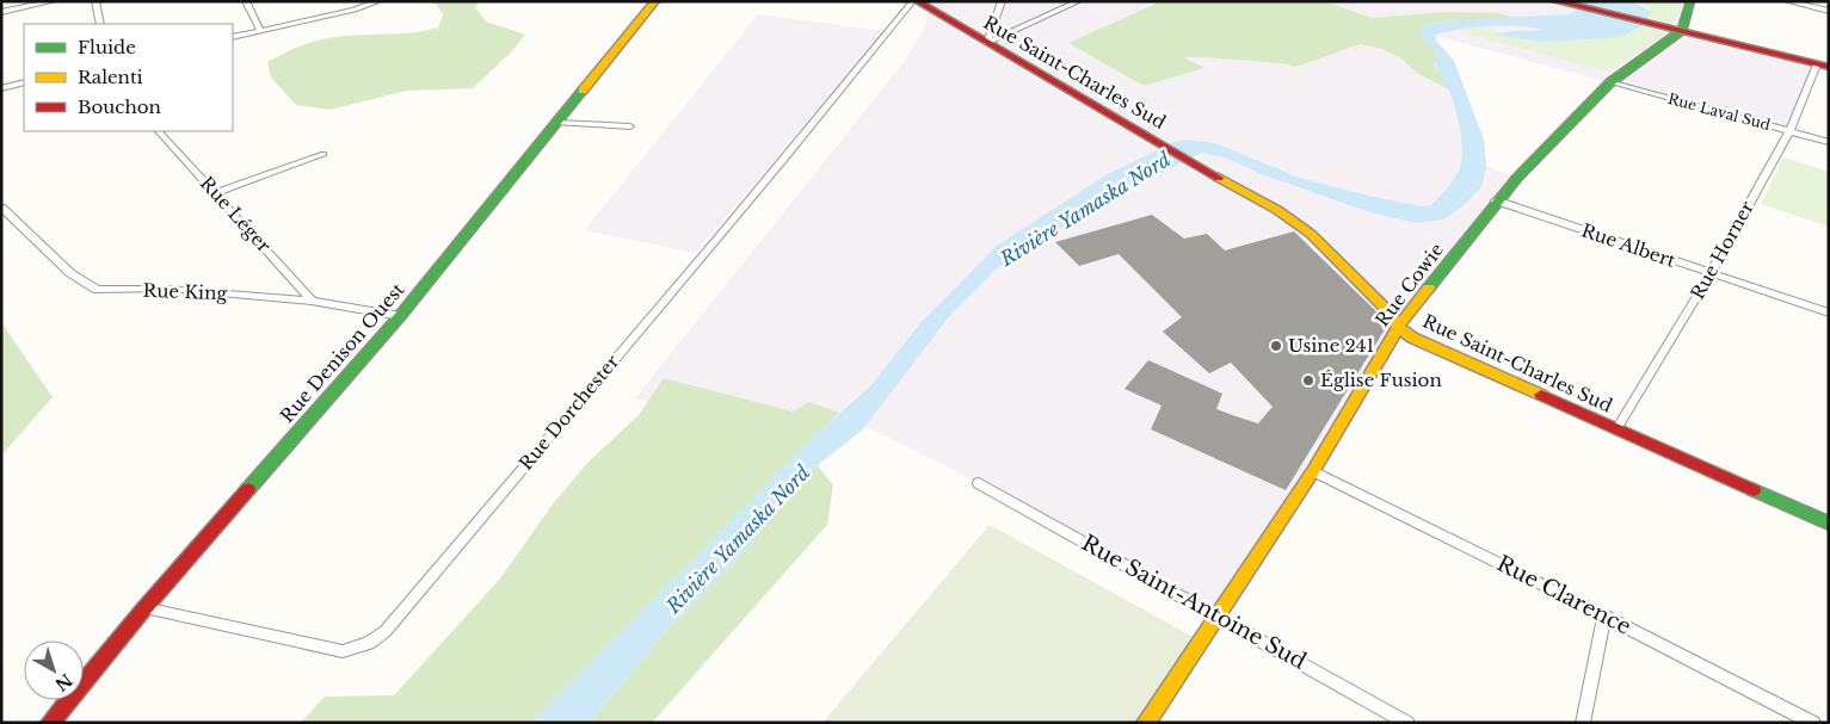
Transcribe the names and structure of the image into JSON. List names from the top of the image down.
{
  "streets": {
    "street": [
      "Rue Saint-Charles Sud",
      "Rue Laval Sud",
      "Rue Léger",
      "Rue Albert",
      "Rue Horner",
      "Rue Cowie",
      "Rue King",
      "Rue Denison Ouest",
      "Rue Dorchester",
      "Rue Clarence",
      "Rue Saint-Antoine Sud"
    ]
  },
  "crossings": [
    ["Rue Saint-Charles Sud", "Rue Horner"],
    ["Rue Saint-Charles Sud", "Rue Cowie"],
    ["Rue Saint-Charles Sud", "Rue Dorchester"],
    ["Rue Laval Sud", "Rue Horner"],
    ["Rue Laval Sud", "Rue Cowie"],
    ["Rue Léger", "Rue King"],
    ["Rue Albert", "Rue Horner"],
    ["Rue Albert", "Rue Cowie"],
    ["Rue Cowie", "Rue Clarence"],
    ["Rue Cowie", "Rue Saint-Antoine Sud"],
    ["Rue King", "Rue Denison Ouest"],
    ["Rue Denison Ouest", "Rue Dorchester"]
  ],
  "water": ["Rivière Yamaska Nord"],
  "places": ["Usine 241", "Église Fusion"],
  "legend": ["Fluide", "Ralenti", "Bouchon"],
  "north": "bottom right"
}
